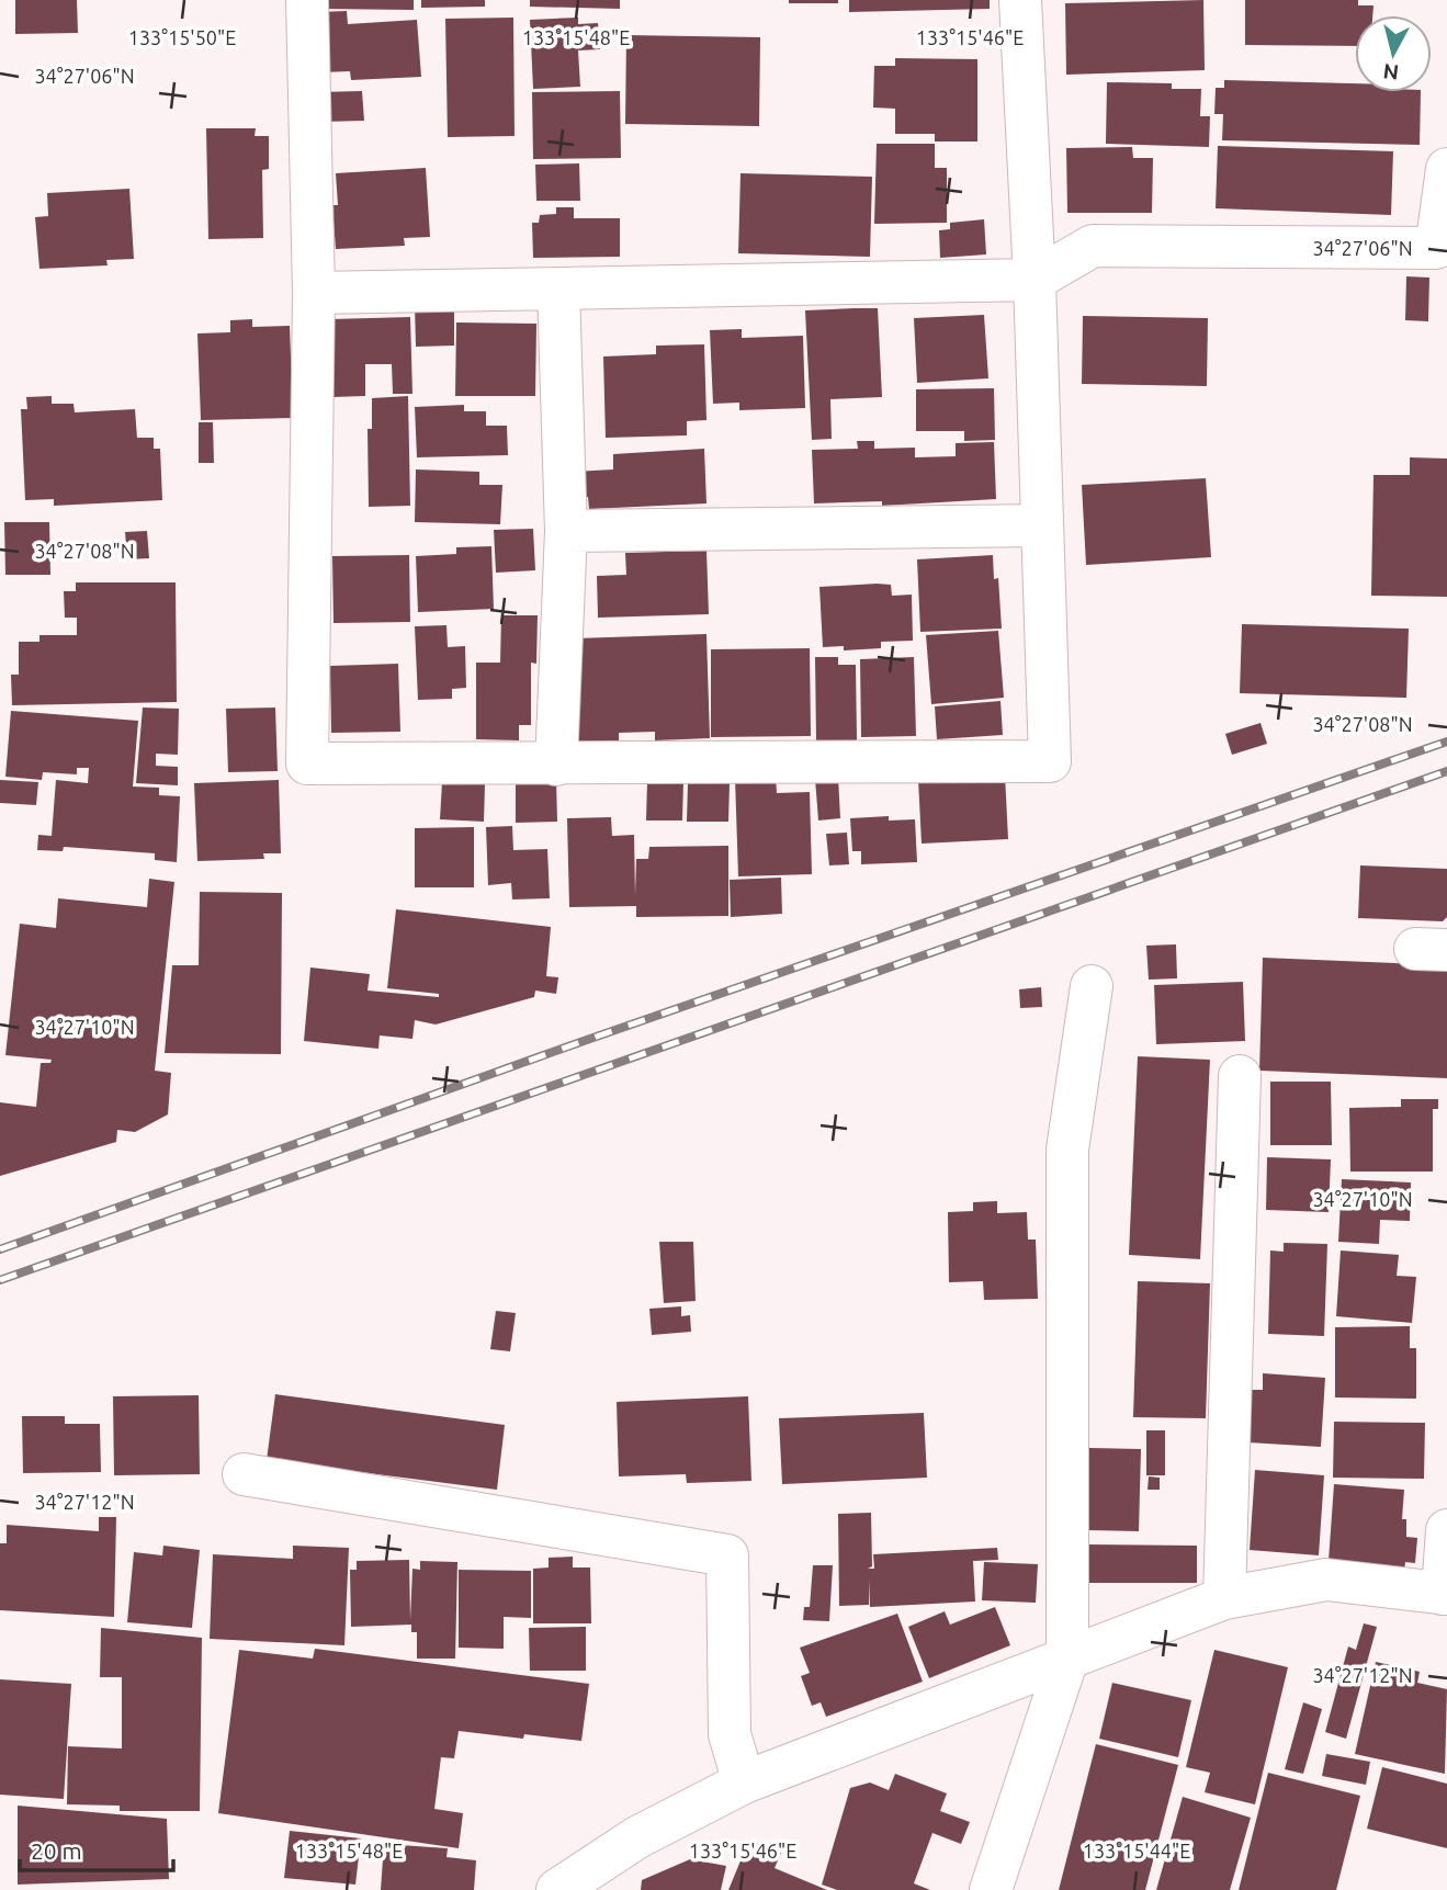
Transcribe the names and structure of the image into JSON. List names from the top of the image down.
{
  "scale_bar": "20 m",
  "north": "bottom",
  "coordinates": [
    "133°15'50\"E",
    "133°15'48\"E",
    "133°15'46\"E",
    "34°27'06\"N",
    "34°27'08\"N",
    "34°27'10\"N",
    "34°27'12\"N",
    "133°15'44\"E"
  ]
}
